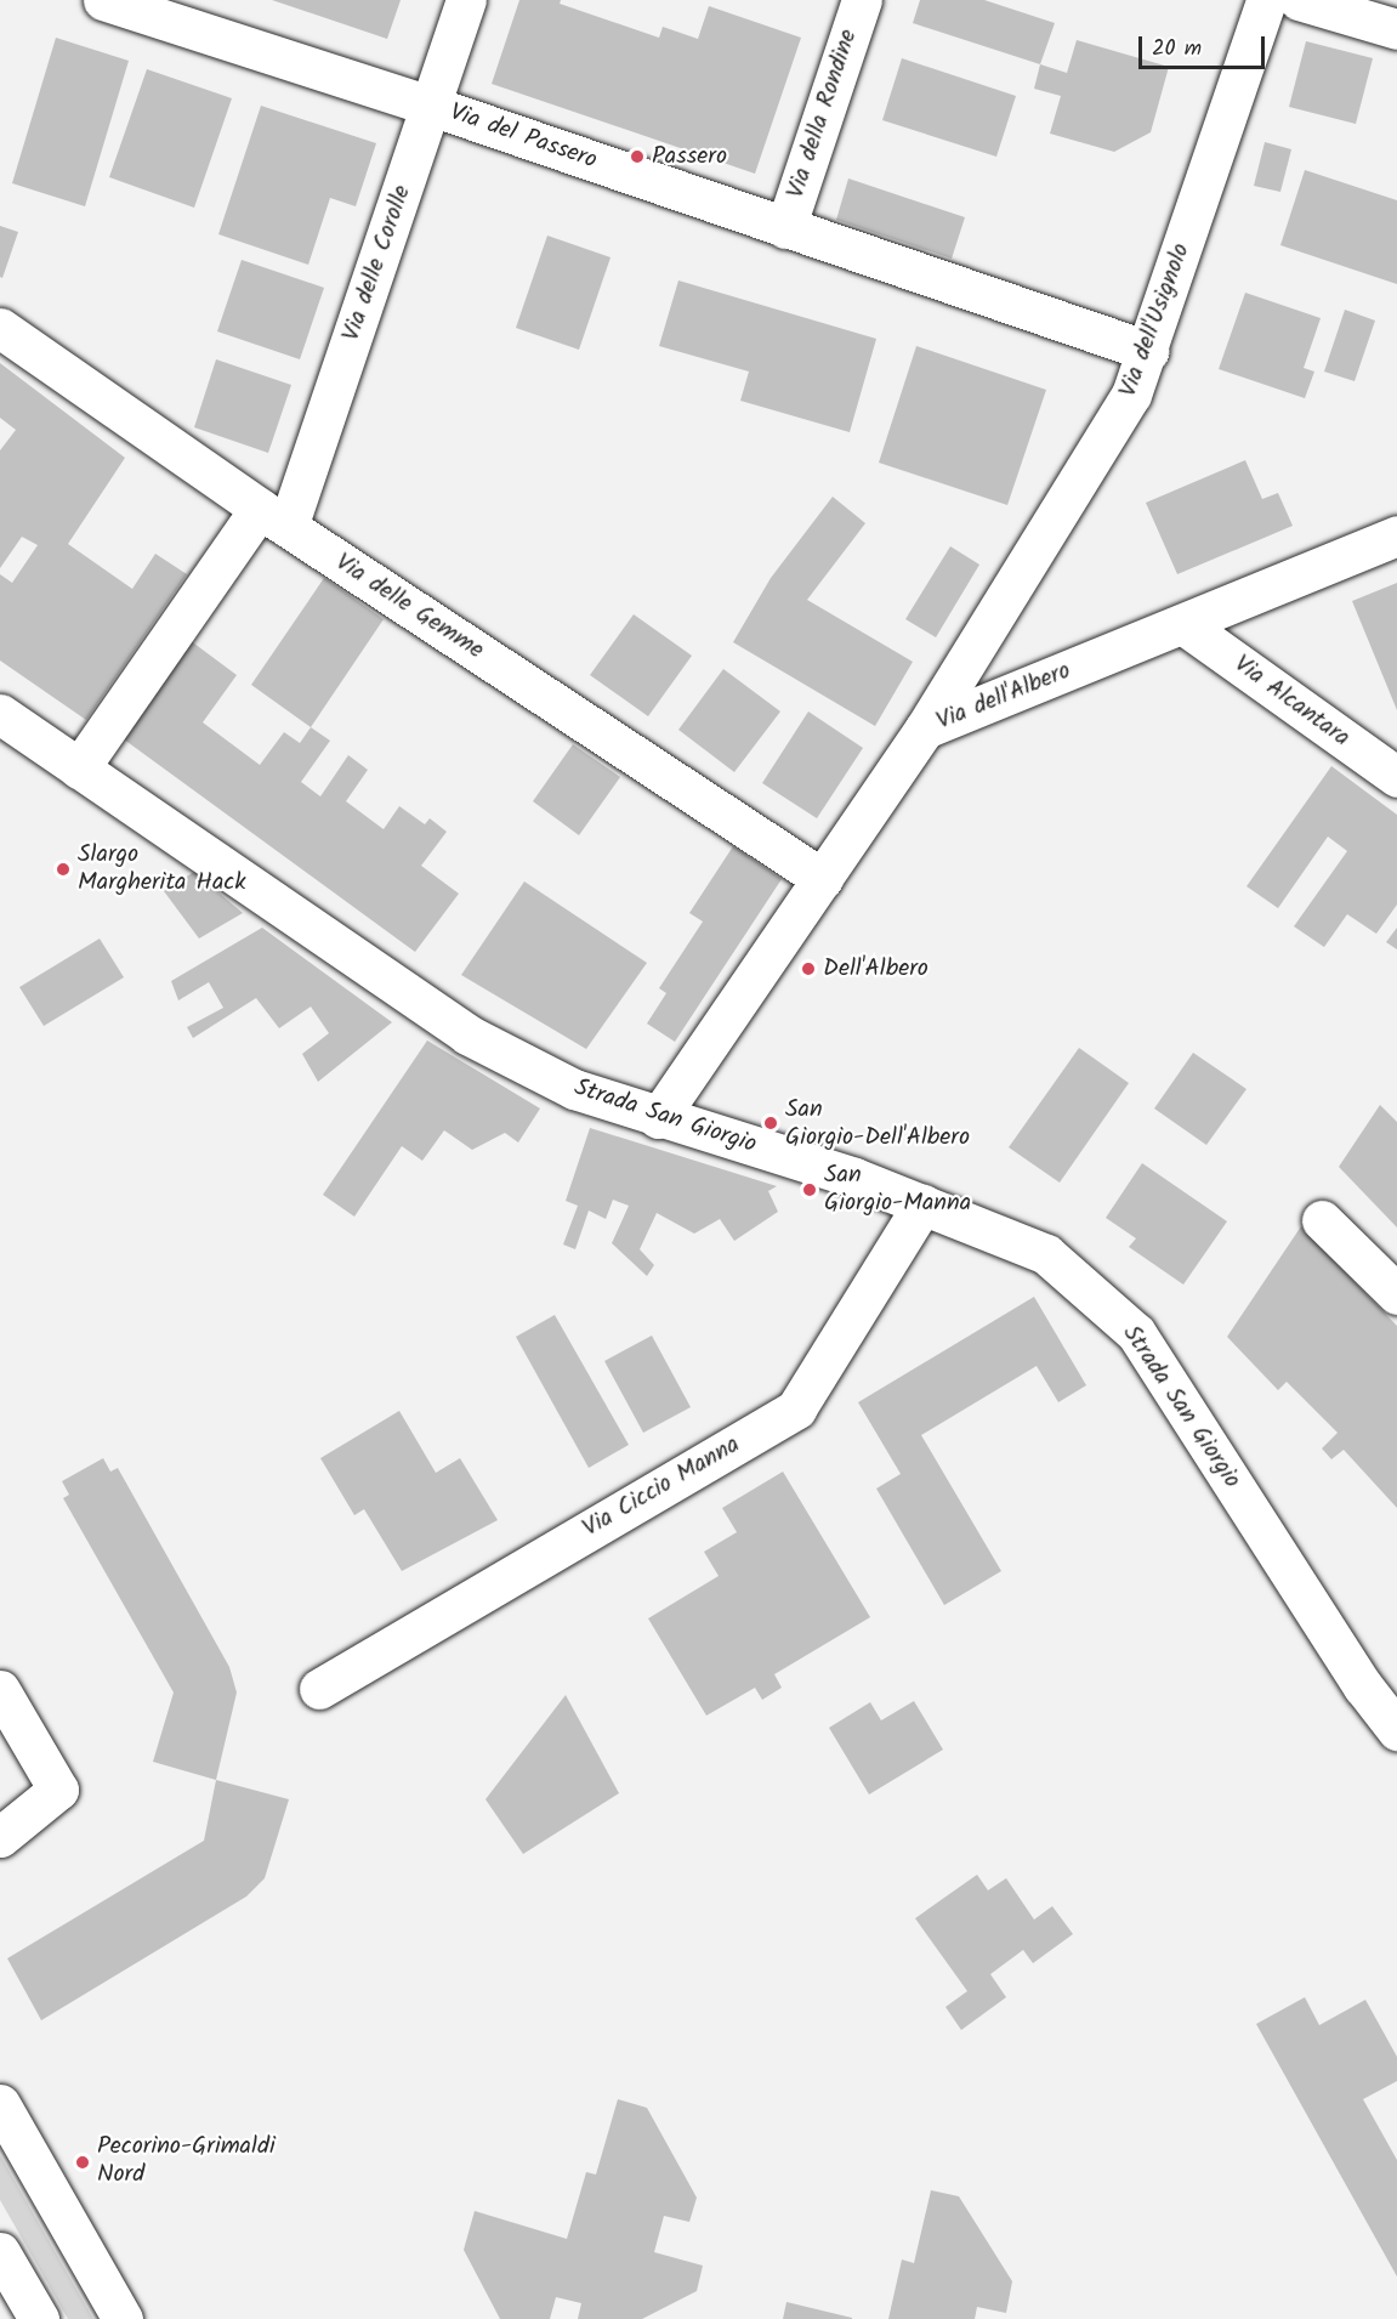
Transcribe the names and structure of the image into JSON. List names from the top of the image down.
{
  "streets": {
    "street": [
      "Via della Rondine",
      "Via del Passero",
      "Via delle Corolle",
      "Via dell'Usignolo",
      "Via delle Gemme",
      "Via dell'Albero",
      "Via Alcantara",
      "Strada San Giorgio",
      "Via Ciccio Manna"
    ]
  },
  "crossings": [
    ["Via della Rondine", "Via del Passero"],
    ["Via del Passero", "Via delle Corolle"],
    ["Via del Passero", "Via dell'Usignolo"],
    ["Via delle Corolle", "Via delle Gemme"],
    ["Via delle Corolle", "Strada San Giorgio"],
    ["Via dell'Usignolo", "Via dell'Albero"],
    ["Via delle Gemme", "Via dell'Albero"],
    ["Via dell'Albero", "Via Alcantara"],
    ["Via dell'Albero", "Strada San Giorgio"],
    ["Strada San Giorgio", "Via Ciccio Manna"]
  ],
  "places": [
    "Passero",
    "Slargo Margherita Hack",
    "Dell'Albero",
    "San Giorgio-Dell'Albero",
    "San Giorgio-Manna",
    "Pecorino-Grimaldi Nord"
  ],
  "scale_bar": "20 m"
}
